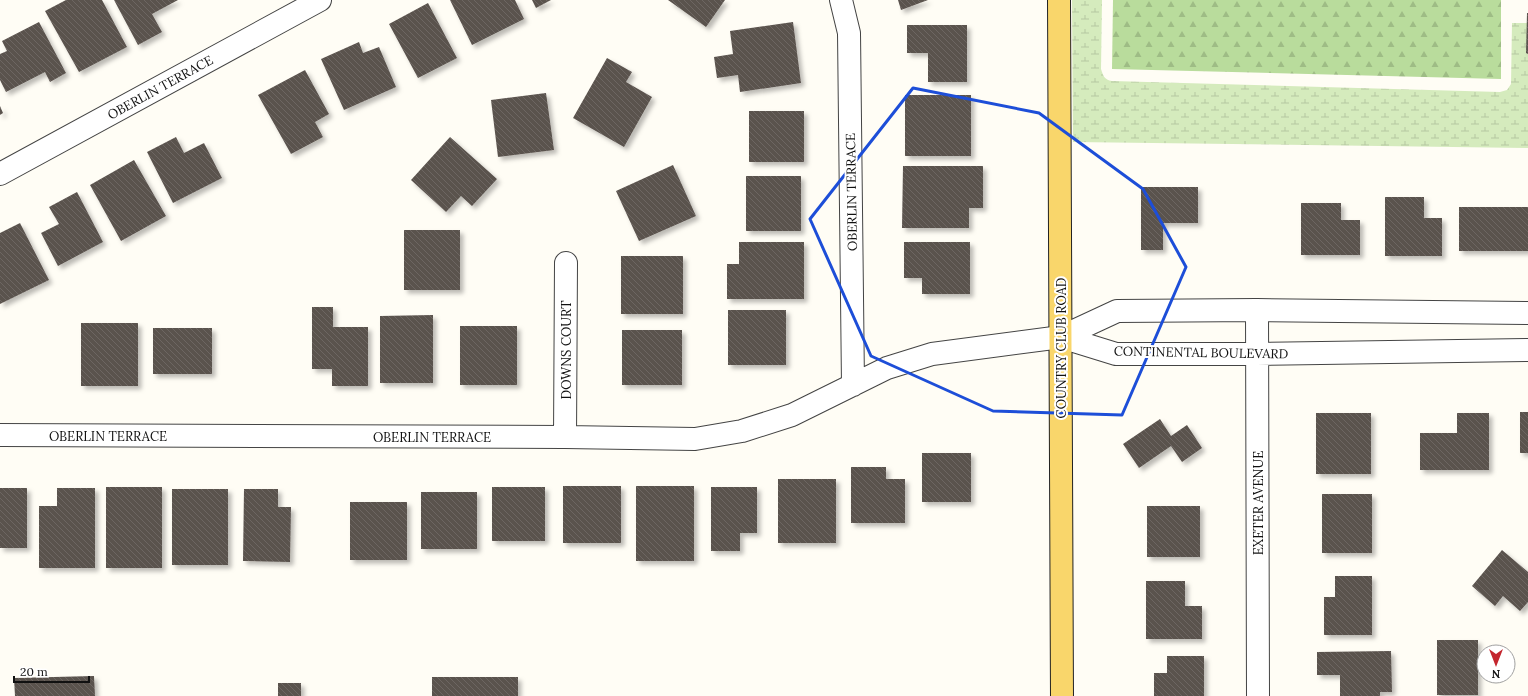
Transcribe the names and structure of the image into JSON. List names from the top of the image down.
{
  "streets": {
    "main road": ["COUNTRY CLUB ROAD"],
    "street": [
      "OBERLIN TERRACE",
      "DOWNS COURT",
      "CONTINENTAL BOULEVARD",
      "EXETER AVENUE"
    ]
  },
  "crossings": [
    ["OBERLIN TERRACE", "COUNTRY CLUB ROAD"],
    ["OBERLIN TERRACE", "DOWNS COURT"],
    ["OBERLIN TERRACE", "CONTINENTAL BOULEVARD"],
    ["COUNTRY CLUB ROAD", "CONTINENTAL BOULEVARD"],
    ["CONTINENTAL BOULEVARD", "EXETER AVENUE"]
  ],
  "scale_bar": "20 m",
  "north": "bottom"
}
